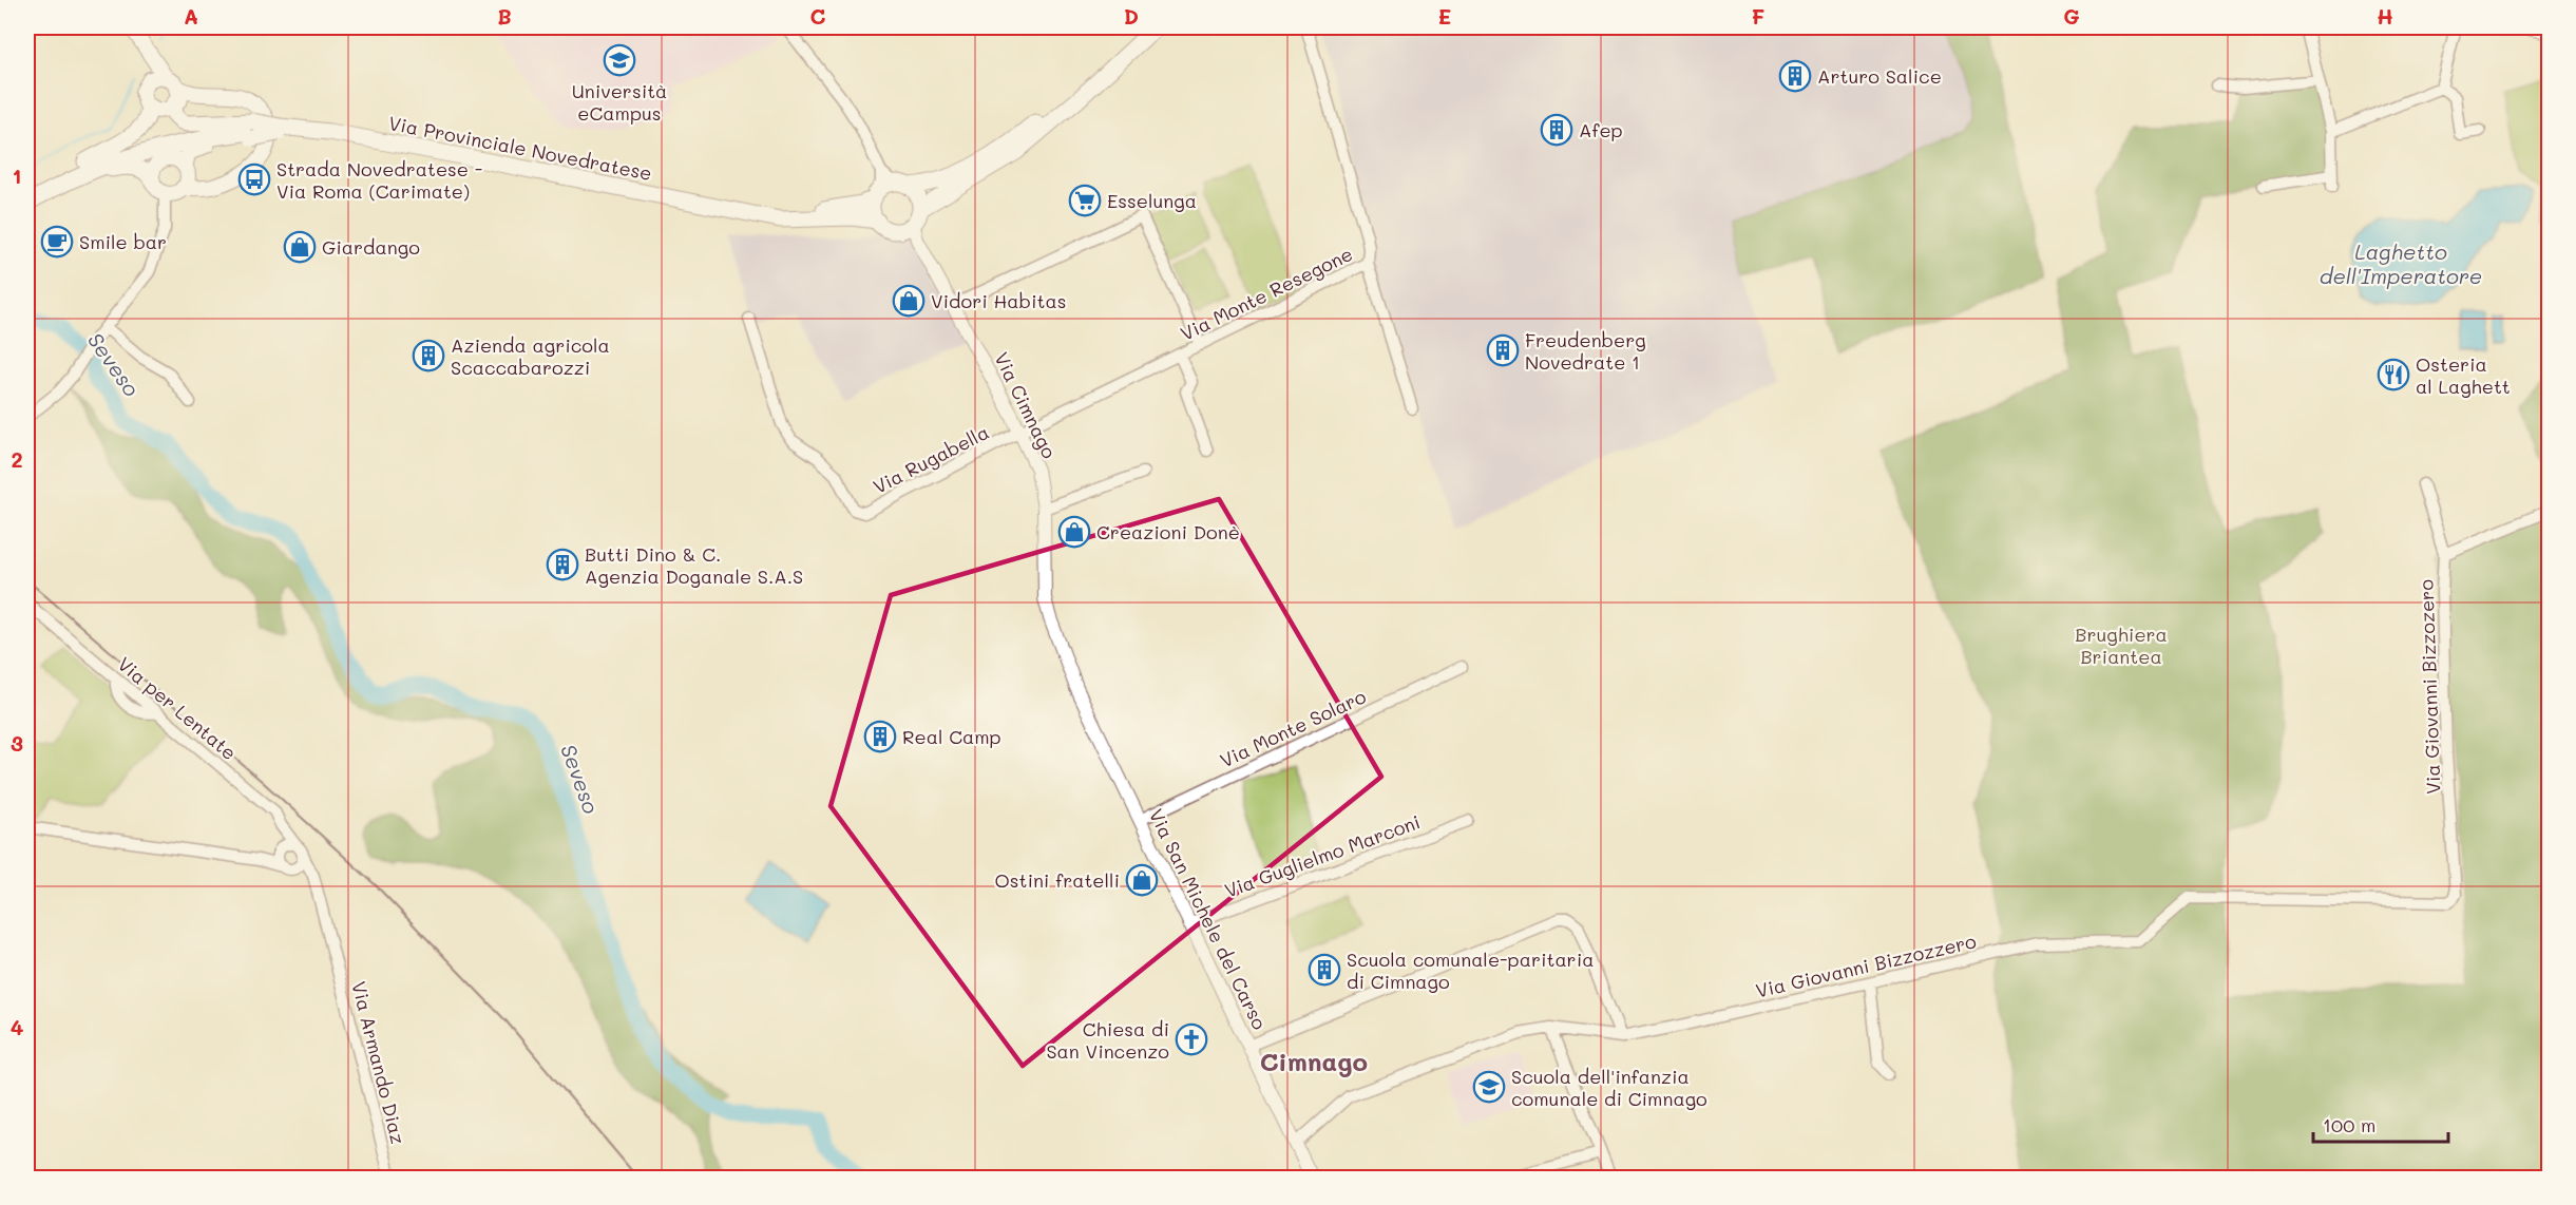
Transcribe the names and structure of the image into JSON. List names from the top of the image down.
{
  "streets": {
    "main road": ["Via Provinciale Novedratese"],
    "street": [
      "Via Monte Resegone",
      "Via Cimnago",
      "Via Rugabella",
      "Via Giovanni Bizzozero",
      "Via per Lentate",
      "Via Monte Solaro",
      "Via Guglielmo Marconi",
      "Via San Michele del Carso",
      "Via Giovanni Bizzozzero",
      "Via Armando Diaz"
    ]
  },
  "crossings": [
    ["Via Provinciale Novedratese", "Via Cimnago"],
    ["Via Monte Resegone", "Via Cimnago"],
    ["Via Monte Resegone", "Via Rugabella"],
    ["Via Cimnago", "Via Rugabella"],
    ["Via Cimnago", "Via San Michele del Carso"],
    ["Via Giovanni Bizzozero", "Via Giovanni Bizzozzero"],
    ["Via per Lentate", "Via Armando Diaz"],
    ["Via Monte Solaro", "Via San Michele del Carso"],
    ["Via Guglielmo Marconi", "Via San Michele del Carso"],
    ["Via San Michele del Carso", "Via Giovanni Bizzozzero"]
  ],
  "districts": ["Cimnago"],
  "water": ["Laghetto dell'Imperatore", "Seveso"],
  "parks": ["Brughiera Briantea"],
  "places": {
    "school or university": ["Università eCampus", "Scuola dell'infanzia comunale di Cimnago"],
    "building": [
      "Arturo Salice",
      "Afep",
      "Freudenberg Novedrate 1",
      "Azienda agricola Scaccabarozzi",
      "Butti Dino & C. Agenzia Doganale S.A.S",
      "Real Camp",
      "Scuola comunale-paritaria di Cimnago"
    ],
    "bus stop": ["Strada Novedratese - Via Roma (Carimate)"],
    "supermarket": ["Esselunga"],
    "cafe": ["Smile bar"],
    "shop": [
      "Giardango",
      "Vidori Habitas",
      "Creazioni Donè",
      "Ostini fratelli"
    ],
    "restaurant": ["Osteria al Laghett"],
    "church": ["Chiesa di San Vincenzo"]
  },
  "scale_bar": "100 m",
  "grid": {
    "columns": [
      "A",
      "B",
      "C",
      "D",
      "E",
      "F",
      "G",
      "H"
    ],
    "rows": [
      "1",
      "2",
      "3",
      "4"
    ]
  }
}
